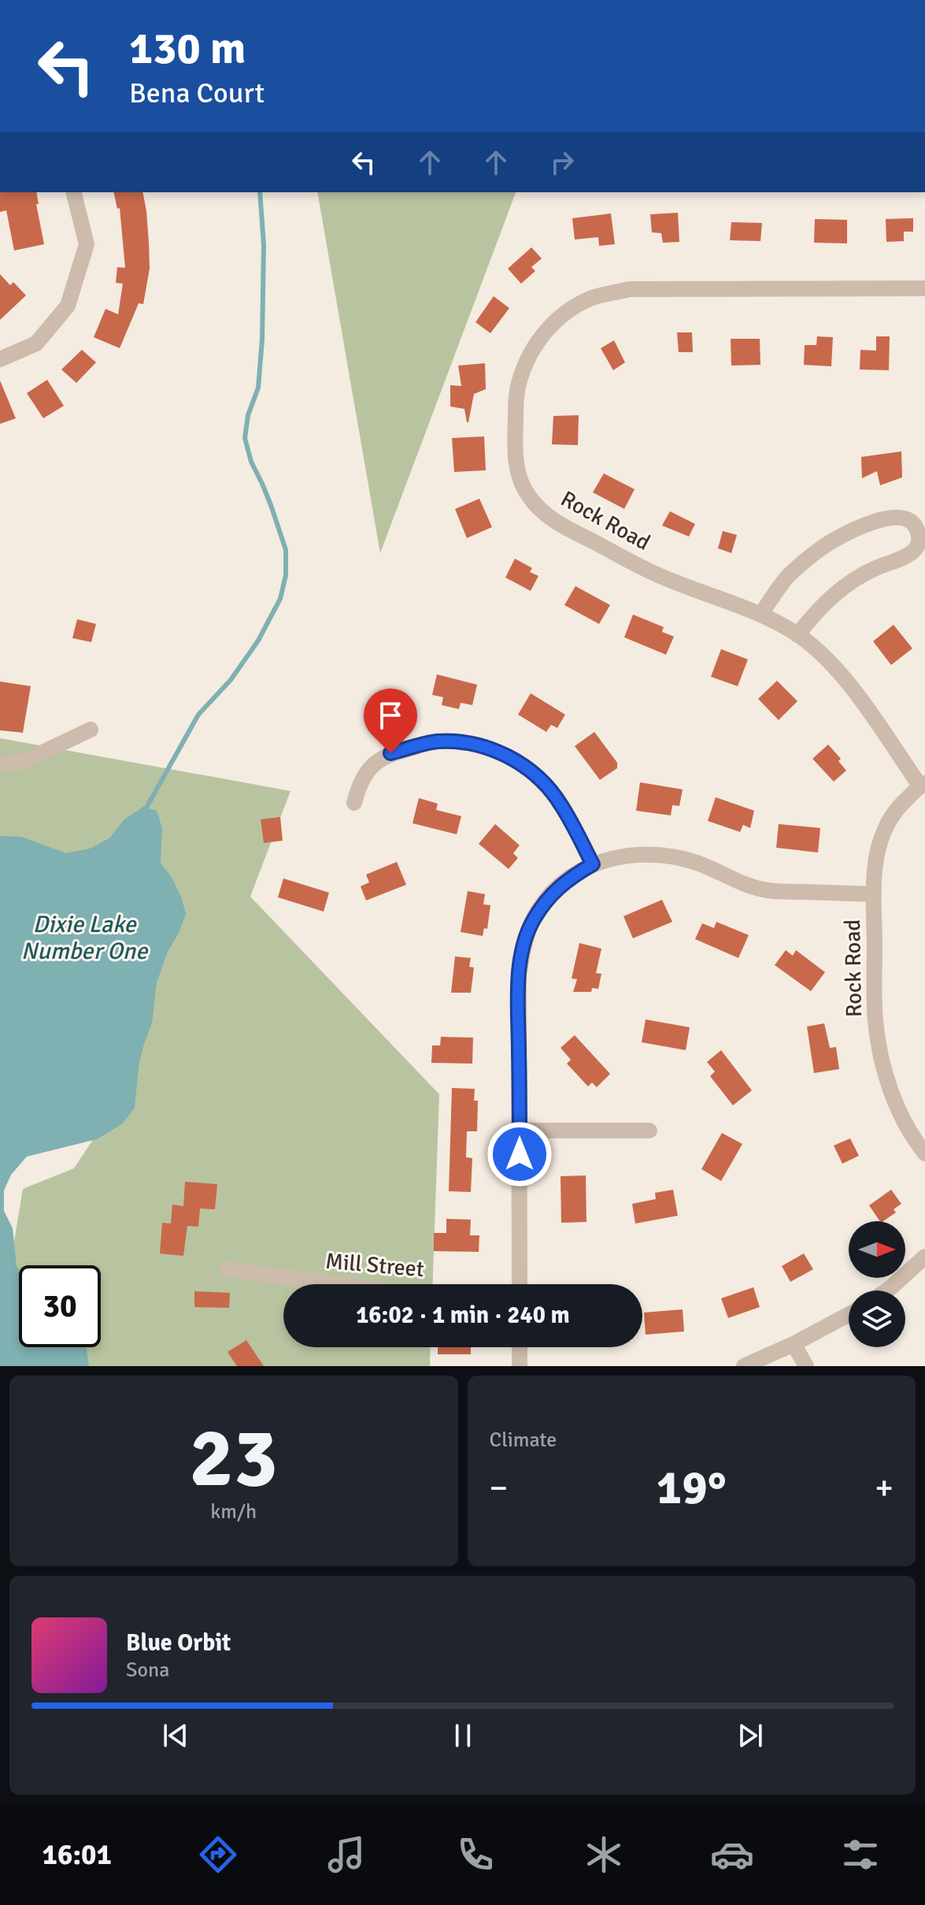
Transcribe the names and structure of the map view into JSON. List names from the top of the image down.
{
  "streets": {
    "street": ["Rock Road", "Mill Street"]
  },
  "water": ["Dixie Lake Number One"],
  "north": "right",
  "page": {
    "turn": ["130 m", "Bena Court"],
    "limit": "30",
    "trip": "16:02 · 1 min · 240 m",
    "tile": [
      ["23", "km/h"],
      "Climate"
    ],
    "heat": ["−", "19°", "+"],
    "song": ["Blue Orbit", "Sona"],
    "tabs": "16:01"
  }
}
